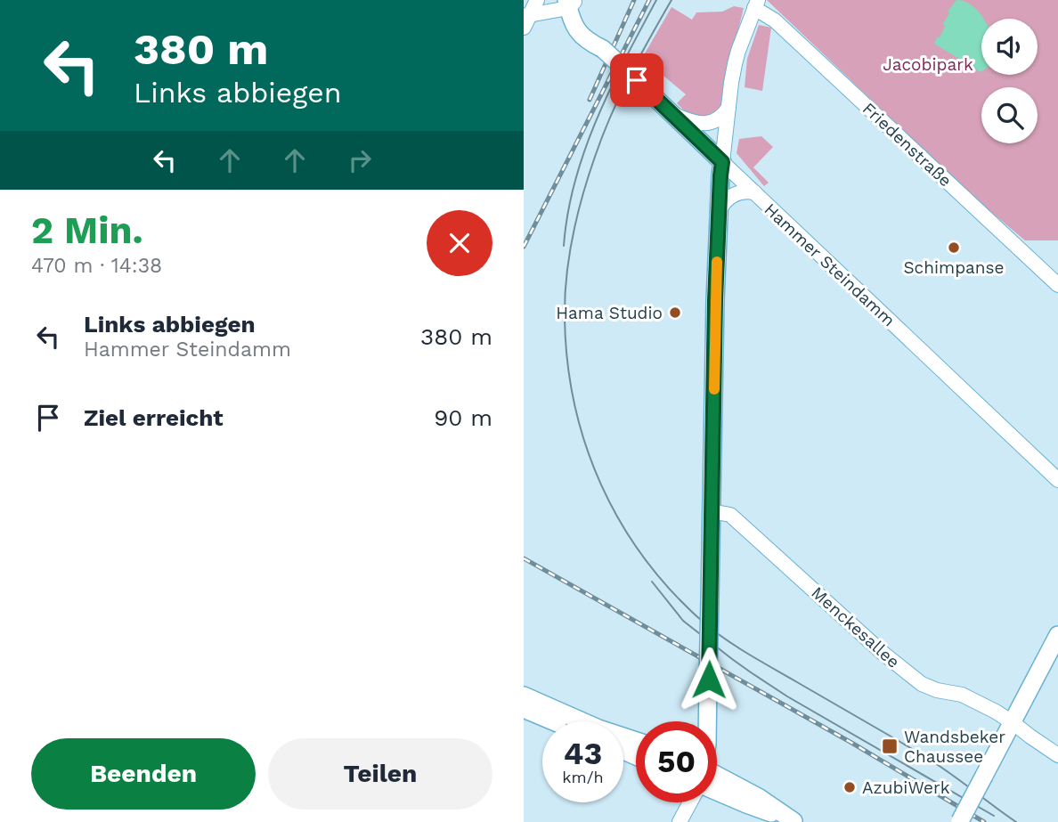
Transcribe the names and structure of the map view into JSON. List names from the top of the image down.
{
  "streets": {
    "main road": ["Hammer Steindamm"],
    "street": ["Friedenstraße", "Menckesallee"]
  },
  "parks": ["Jacobipark"],
  "places": {
    "other": ["Schimpanse", "Hama Studio", "AzubiWerk"],
    "transit": ["Wandsbeker Chaussee"]
  },
  "page": {
    "turn": ["380 m", "Links abbiegen"],
    "heading": ["2 Min.", "470 m · 14:38"],
    "list": [
      {
        "name": "Links abbiegen",
        "note": "Hammer Steindamm",
        "value": "380 m"
      },
      {
        "name": "Ziel erreicht",
        "value": "90 m"
      }
    ],
    "speed": "43 km/h",
    "limit": "50",
    "buttons": ["Beenden", "Teilen"]
  }
}
